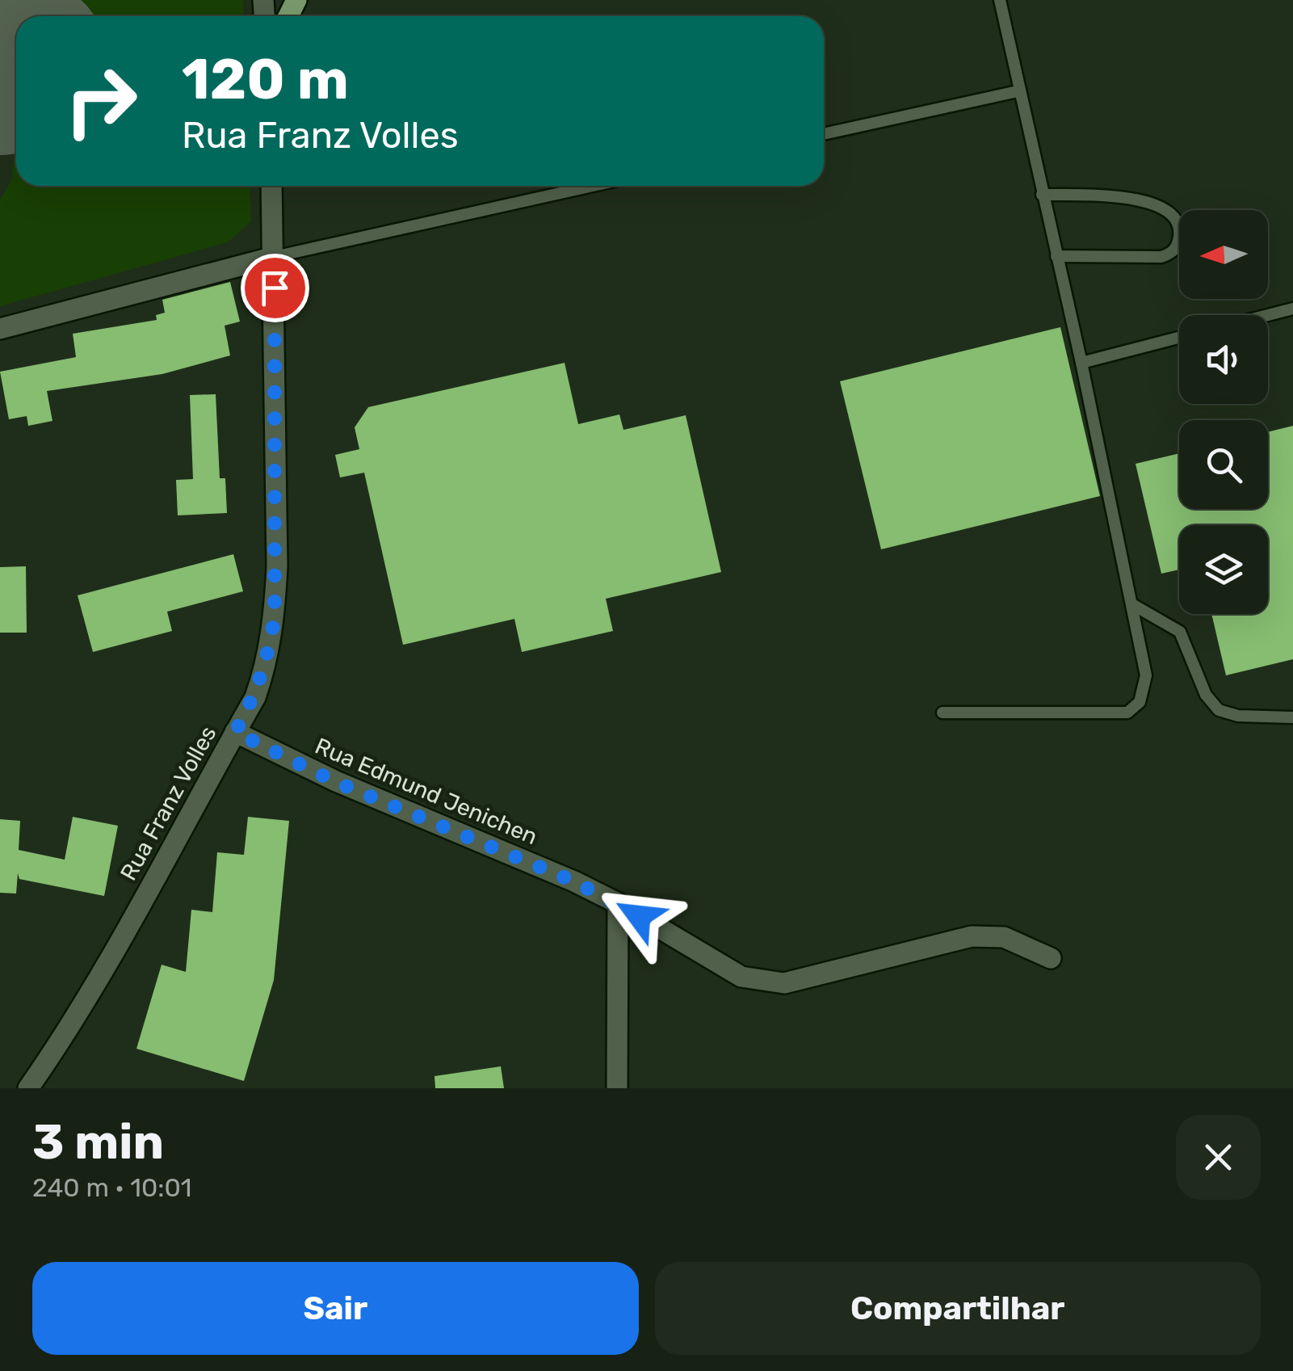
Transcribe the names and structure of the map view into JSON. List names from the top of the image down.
{
  "streets": {
    "street": ["Rua Edmund Jenichen", "Rua Franz Volles"]
  },
  "crossings": [
    ["Rua Edmund Jenichen", "Rua Franz Volles"]
  ],
  "north": "left",
  "page": {
    "turn": ["120 m", "Rua Franz Volles"],
    "heading": ["3 min", "240 m · 10:01"],
    "buttons": ["Sair", "Compartilhar"]
  }
}
